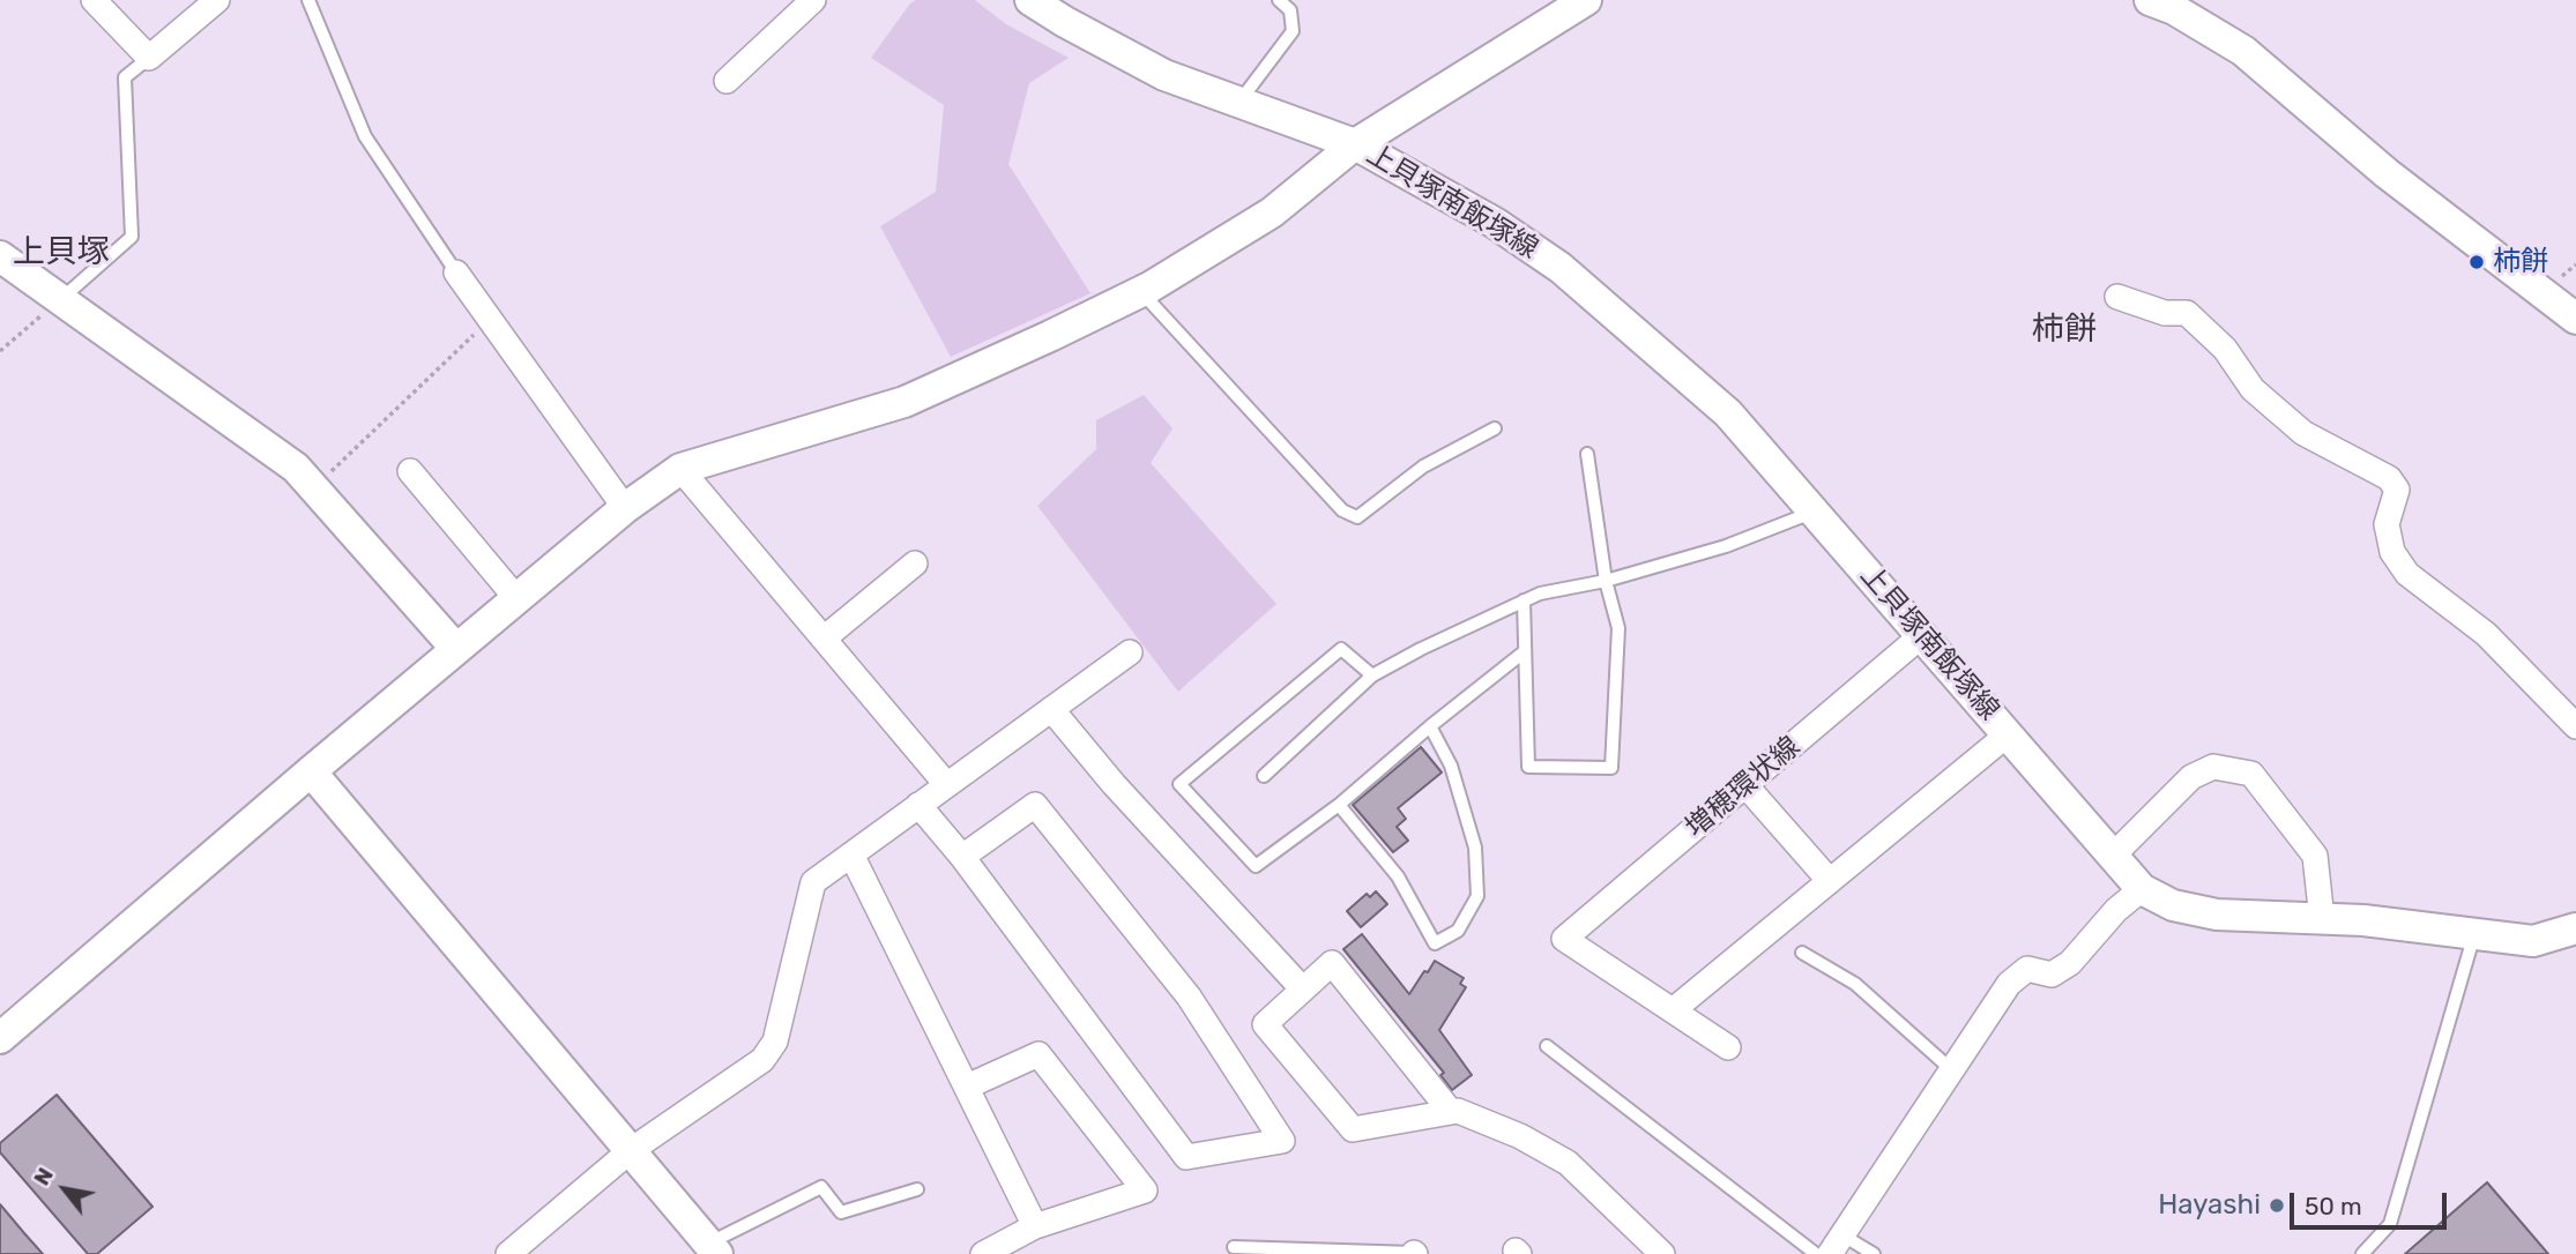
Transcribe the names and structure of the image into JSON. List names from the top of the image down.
{
  "streets": {
    "street": ["上貝塚南飯塚線", "増穂環状線"]
  },
  "crossings": [
    ["上貝塚南飯塚線", "増穂環状線"]
  ],
  "districts": ["上貝塚", "柿餅"],
  "places": ["柿餅", "Hayashi"],
  "scale_bar": "50 m",
  "north": "top left"
}
